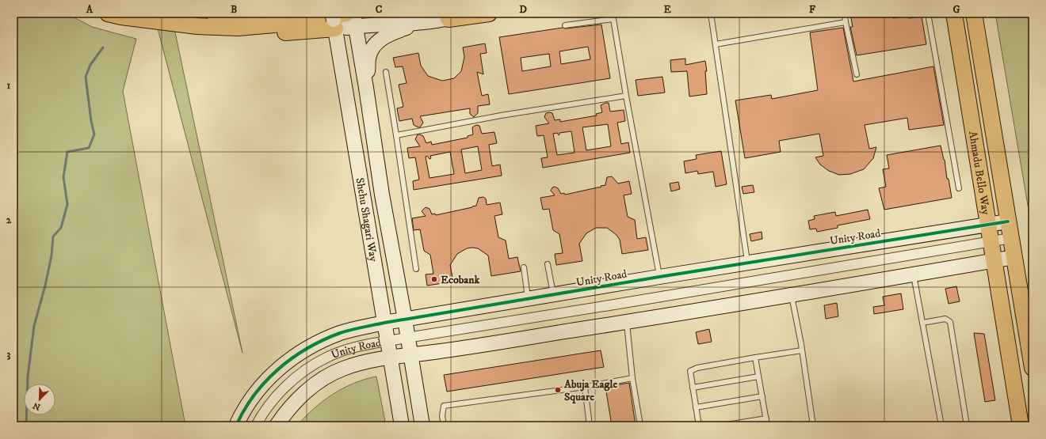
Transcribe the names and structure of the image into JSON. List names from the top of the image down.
{
  "streets": {
    "main road": ["Ahmadu Bello Way"],
    "street": ["Shehu Shagari Way", "Unity Road"]
  },
  "crossings": [
    ["Ahmadu Bello Way", "Unity Road"],
    ["Shehu Shagari Way", "Unity Road"]
  ],
  "places": ["Ecobank", "Abuja Eagle Square"],
  "north": "bottom left",
  "grid": {
    "columns": [
      "A",
      "B",
      "C",
      "D",
      "E",
      "F",
      "G"
    ],
    "rows": ["1", "2", "3"]
  }
}
